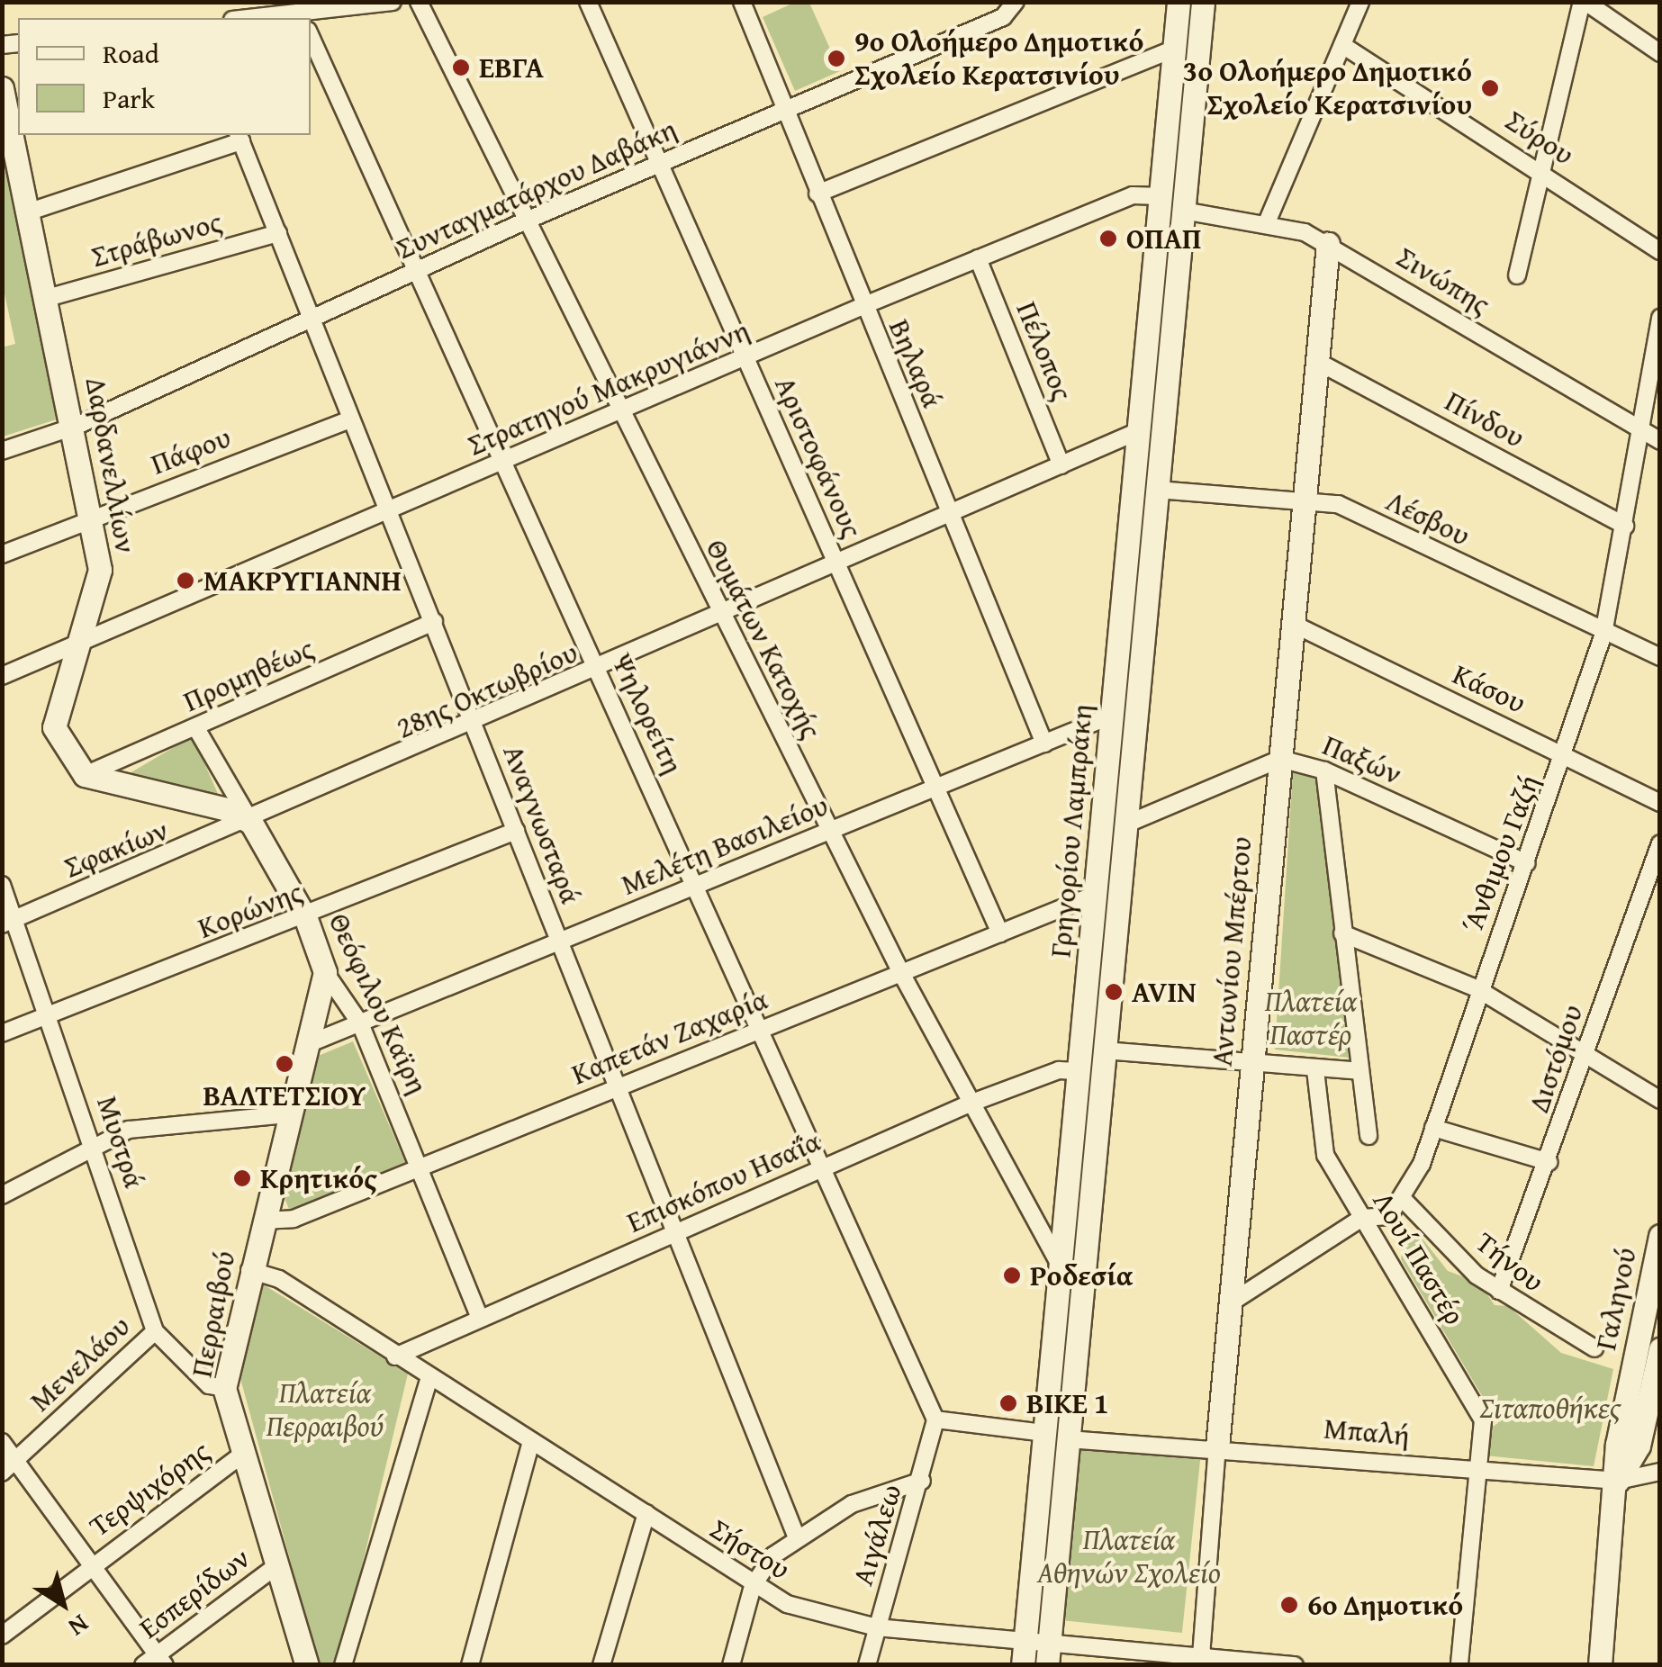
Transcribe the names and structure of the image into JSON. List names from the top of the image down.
{
  "streets": {
    "street": [
      "Σύρου",
      "Συνταγματάρχου Δαβάκη",
      "Στράβωνος",
      "Σινώπης",
      "Πέλοπος",
      "Βηλαρά",
      "Στρατηγού Μακρυγιάννη",
      "Πίνδου",
      "Πάφου",
      "Αριστοφάνους",
      "Δαρδανελλίων",
      "Λέσβου",
      "Θυμάτων Κατοχής",
      "Προμηθέως",
      "Κάσου",
      "28ης Οκτωβρίου",
      "Ψηλορείτη",
      "Παξών",
      "Αναγνωσταρά",
      "Γρηγορίου Λαμπράκη",
      "Μελέτη Βασιλείου",
      "Σφακίων",
      "Άνθιμου Γαζή",
      "Κορώνης",
      "Αντωνίου Μπέρτου",
      "Θεόφιλου Καϊρη",
      "Καπετάν Ζαχαρία",
      "Διστόμου",
      "Μυστρά",
      "Επισκόπου Ησαΐα",
      "Λουί Παστέρ",
      "Τήνου",
      "Γαληνού",
      "Περραιβού",
      "Μενελάου",
      "Μπαλή",
      "Τερψιχόρης",
      "Αιγάλεω",
      "Σήστου",
      "Εσπερίδων"
    ]
  },
  "crossings": [
    ["Συνταγματάρχου Δαβάκη", "Βηλαρά"],
    ["Συνταγματάρχου Δαβάκη", "Αριστοφάνους"],
    ["Συνταγματάρχου Δαβάκη", "Δαρδανελλίων"],
    ["Συνταγματάρχου Δαβάκη", "Θυμάτων Κατοχής"],
    ["Συνταγματάρχου Δαβάκη", "Ψηλορείτη"],
    ["Συνταγματάρχου Δαβάκη", "Αναγνωσταρά"],
    ["Στράβωνος", "Δαρδανελλίων"],
    ["Στράβωνος", "Αναγνωσταρά"],
    ["Σινώπης", "Γρηγορίου Λαμπράκη"],
    ["Σινώπης", "Άνθιμου Γαζή"],
    ["Σινώπης", "Αντωνίου Μπέρτου"],
    ["Πέλοπος", "Στρατηγού Μακρυγιάννη"],
    ["Πέλοπος", "28ης Οκτωβρίου"],
    ["Βηλαρά", "Στρατηγού Μακρυγιάννη"],
    ["Βηλαρά", "28ης Οκτωβρίου"],
    ["Βηλαρά", "Μελέτη Βασιλείου"],
    ["Στρατηγού Μακρυγιάννη", "Αριστοφάνους"],
    ["Στρατηγού Μακρυγιάννη", "Δαρδανελλίων"],
    ["Στρατηγού Μακρυγιάννη", "Θυμάτων Κατοχής"],
    ["Στρατηγού Μακρυγιάννη", "Ψηλορείτη"],
    ["Στρατηγού Μακρυγιάννη", "Αναγνωσταρά"],
    ["Στρατηγού Μακρυγιάννη", "Γρηγορίου Λαμπράκη"],
    ["Πίνδου", "Άνθιμου Γαζή"],
    ["Πίνδου", "Αντωνίου Μπέρτου"],
    ["Πάφου", "Δαρδανελλίων"],
    ["Πάφου", "Αναγνωσταρά"],
    ["Αριστοφάνους", "28ης Οκτωβρίου"],
    ["Αριστοφάνους", "Μελέτη Βασιλείου"],
    ["Αριστοφάνους", "Καπετάν Ζαχαρία"],
    ["Δαρδανελλίων", "Προμηθέως"],
    ["Λέσβου", "Γρηγορίου Λαμπράκη"],
    ["Λέσβου", "Άνθιμου Γαζή"],
    ["Λέσβου", "Αντωνίου Μπέρτου"],
    ["Θυμάτων Κατοχής", "28ης Οκτωβρίου"],
    ["Θυμάτων Κατοχής", "Γρηγορίου Λαμπράκη"],
    ["Θυμάτων Κατοχής", "Μελέτη Βασιλείου"],
    ["Θυμάτων Κατοχής", "Καπετάν Ζαχαρία"],
    ["Θυμάτων Κατοχής", "Επισκόπου Ησαΐα"],
    ["Προμηθέως", "Αναγνωσταρά"],
    ["Προμηθέως", "Θεόφιλου Καϊρη"],
    ["Κάσου", "Άνθιμου Γαζή"],
    ["Κάσου", "Αντωνίου Μπέρτου"],
    ["28ης Οκτωβρίου", "Ψηλορείτη"],
    ["28ης Οκτωβρίου", "Αναγνωσταρά"],
    ["28ης Οκτωβρίου", "Γρηγορίου Λαμπράκη"],
    ["28ης Οκτωβρίου", "Σφακίων"],
    ["28ης Οκτωβρίου", "Θεόφιλου Καϊρη"],
    ["Ψηλορείτη", "Μελέτη Βασιλείου"],
    ["Ψηλορείτη", "Καπετάν Ζαχαρία"],
    ["Ψηλορείτη", "Επισκόπου Ησαΐα"],
    ["Ψηλορείτη", "Αιγάλεω"],
    ["Παξών", "Γρηγορίου Λαμπράκη"],
    ["Παξών", "Άνθιμου Γαζή"],
    ["Παξών", "Αντωνίου Μπέρτου"],
    ["Αναγνωσταρά", "Μελέτη Βασιλείου"],
    ["Αναγνωσταρά", "Κορώνης"],
    ["Αναγνωσταρά", "Καπετάν Ζαχαρία"],
    ["Αναγνωσταρά", "Επισκόπου Ησαΐα"],
    ["Γρηγορίου Λαμπράκη", "Μελέτη Βασιλείου"],
    ["Γρηγορίου Λαμπράκη", "Καπετάν Ζαχαρία"],
    ["Γρηγορίου Λαμπράκη", "Επισκόπου Ησαΐα"],
    ["Γρηγορίου Λαμπράκη", "Μπαλή"],
    ["Γρηγορίου Λαμπράκη", "Σήστου"],
    ["Μελέτη Βασιλείου", "Θεόφιλου Καϊρη"],
    ["Μελέτη Βασιλείου", "Περραιβού"],
    ["Σφακίων", "Θεόφιλου Καϊρη"],
    ["Σφακίων", "Μυστρά"],
    ["Άνθιμου Γαζή", "Τήνου"],
    ["Κορώνης", "Θεόφιλου Καϊρη"],
    ["Κορώνης", "Μυστρά"],
    ["Αντωνίου Μπέρτου", "Μπαλή"],
    ["Αντωνίου Μπέρτου", "Σήστου"],
    ["Θεόφιλου Καϊρη", "Καπετάν Ζαχαρία"],
    ["Θεόφιλου Καϊρη", "Επισκόπου Ησαΐα"],
    ["Θεόφιλου Καϊρη", "Περραιβού"],
    ["Καπετάν Ζαχαρία", "Περραιβού"],
    ["Διστόμου", "Τήνου"],
    ["Μυστρά", "Περραιβού"],
    ["Μυστρά", "Μενελάου"],
    ["Επισκόπου Ησαΐα", "Σήστου"],
    ["Λουί Παστέρ", "Μπαλή"],
    ["Γαληνού", "Μπαλή"],
    ["Περραιβού", "Τερψιχόρης"],
    ["Περραιβού", "Σήστου"],
    ["Περραιβού", "Εσπερίδων"],
    ["Αιγάλεω", "Σήστου"]
  ],
  "parks": [
    "Πλατεία Παστέρ",
    "Πλατεία Περραιβού",
    "Σιταποθήκες",
    "Πλατεία Αθηνών Σχολείο"
  ],
  "places": [
    "9ο Ολοήμερο Δημοτικό Σχολείο Κερατσινίου",
    "ΕΒΓΑ",
    "3ο Ολοήμερο Δημοτικό Σχολείο Κερατσινίου",
    "ΟΠΑΠ",
    "ΜΑΚΡΥΓΙΑΝΝΗ",
    "AVIN",
    "ΒΑΛΤΕΤΣΙΟΥ",
    "Κρητικός",
    "Ροδεσία",
    "BIKE 1",
    "6o Δημοτικό"
  ],
  "legend": ["Road", "Park"],
  "north": "bottom right"
}
